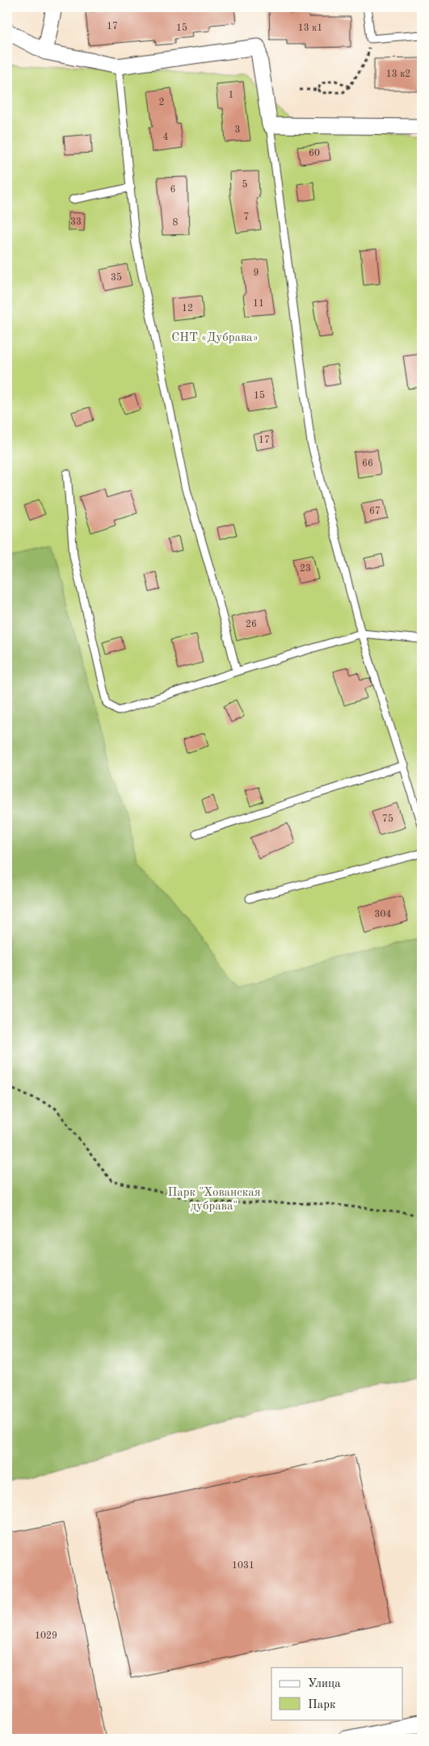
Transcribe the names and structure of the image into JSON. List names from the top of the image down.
{
  "parks": ["СНТ «Дубрава»", "Парк \"Хованская дубрава\""],
  "house_numbers": [
    "17",
    "15",
    "13 к1",
    "13 к2",
    "1",
    "2",
    "3",
    "4",
    "60",
    "5",
    "6",
    "7",
    "33",
    "8",
    "9",
    "35",
    "11",
    "12",
    "15",
    "17",
    "66",
    "67",
    "23",
    "26",
    "75",
    "304",
    "1031",
    "1029"
  ],
  "legend": ["Улица", "Парк"]
}
